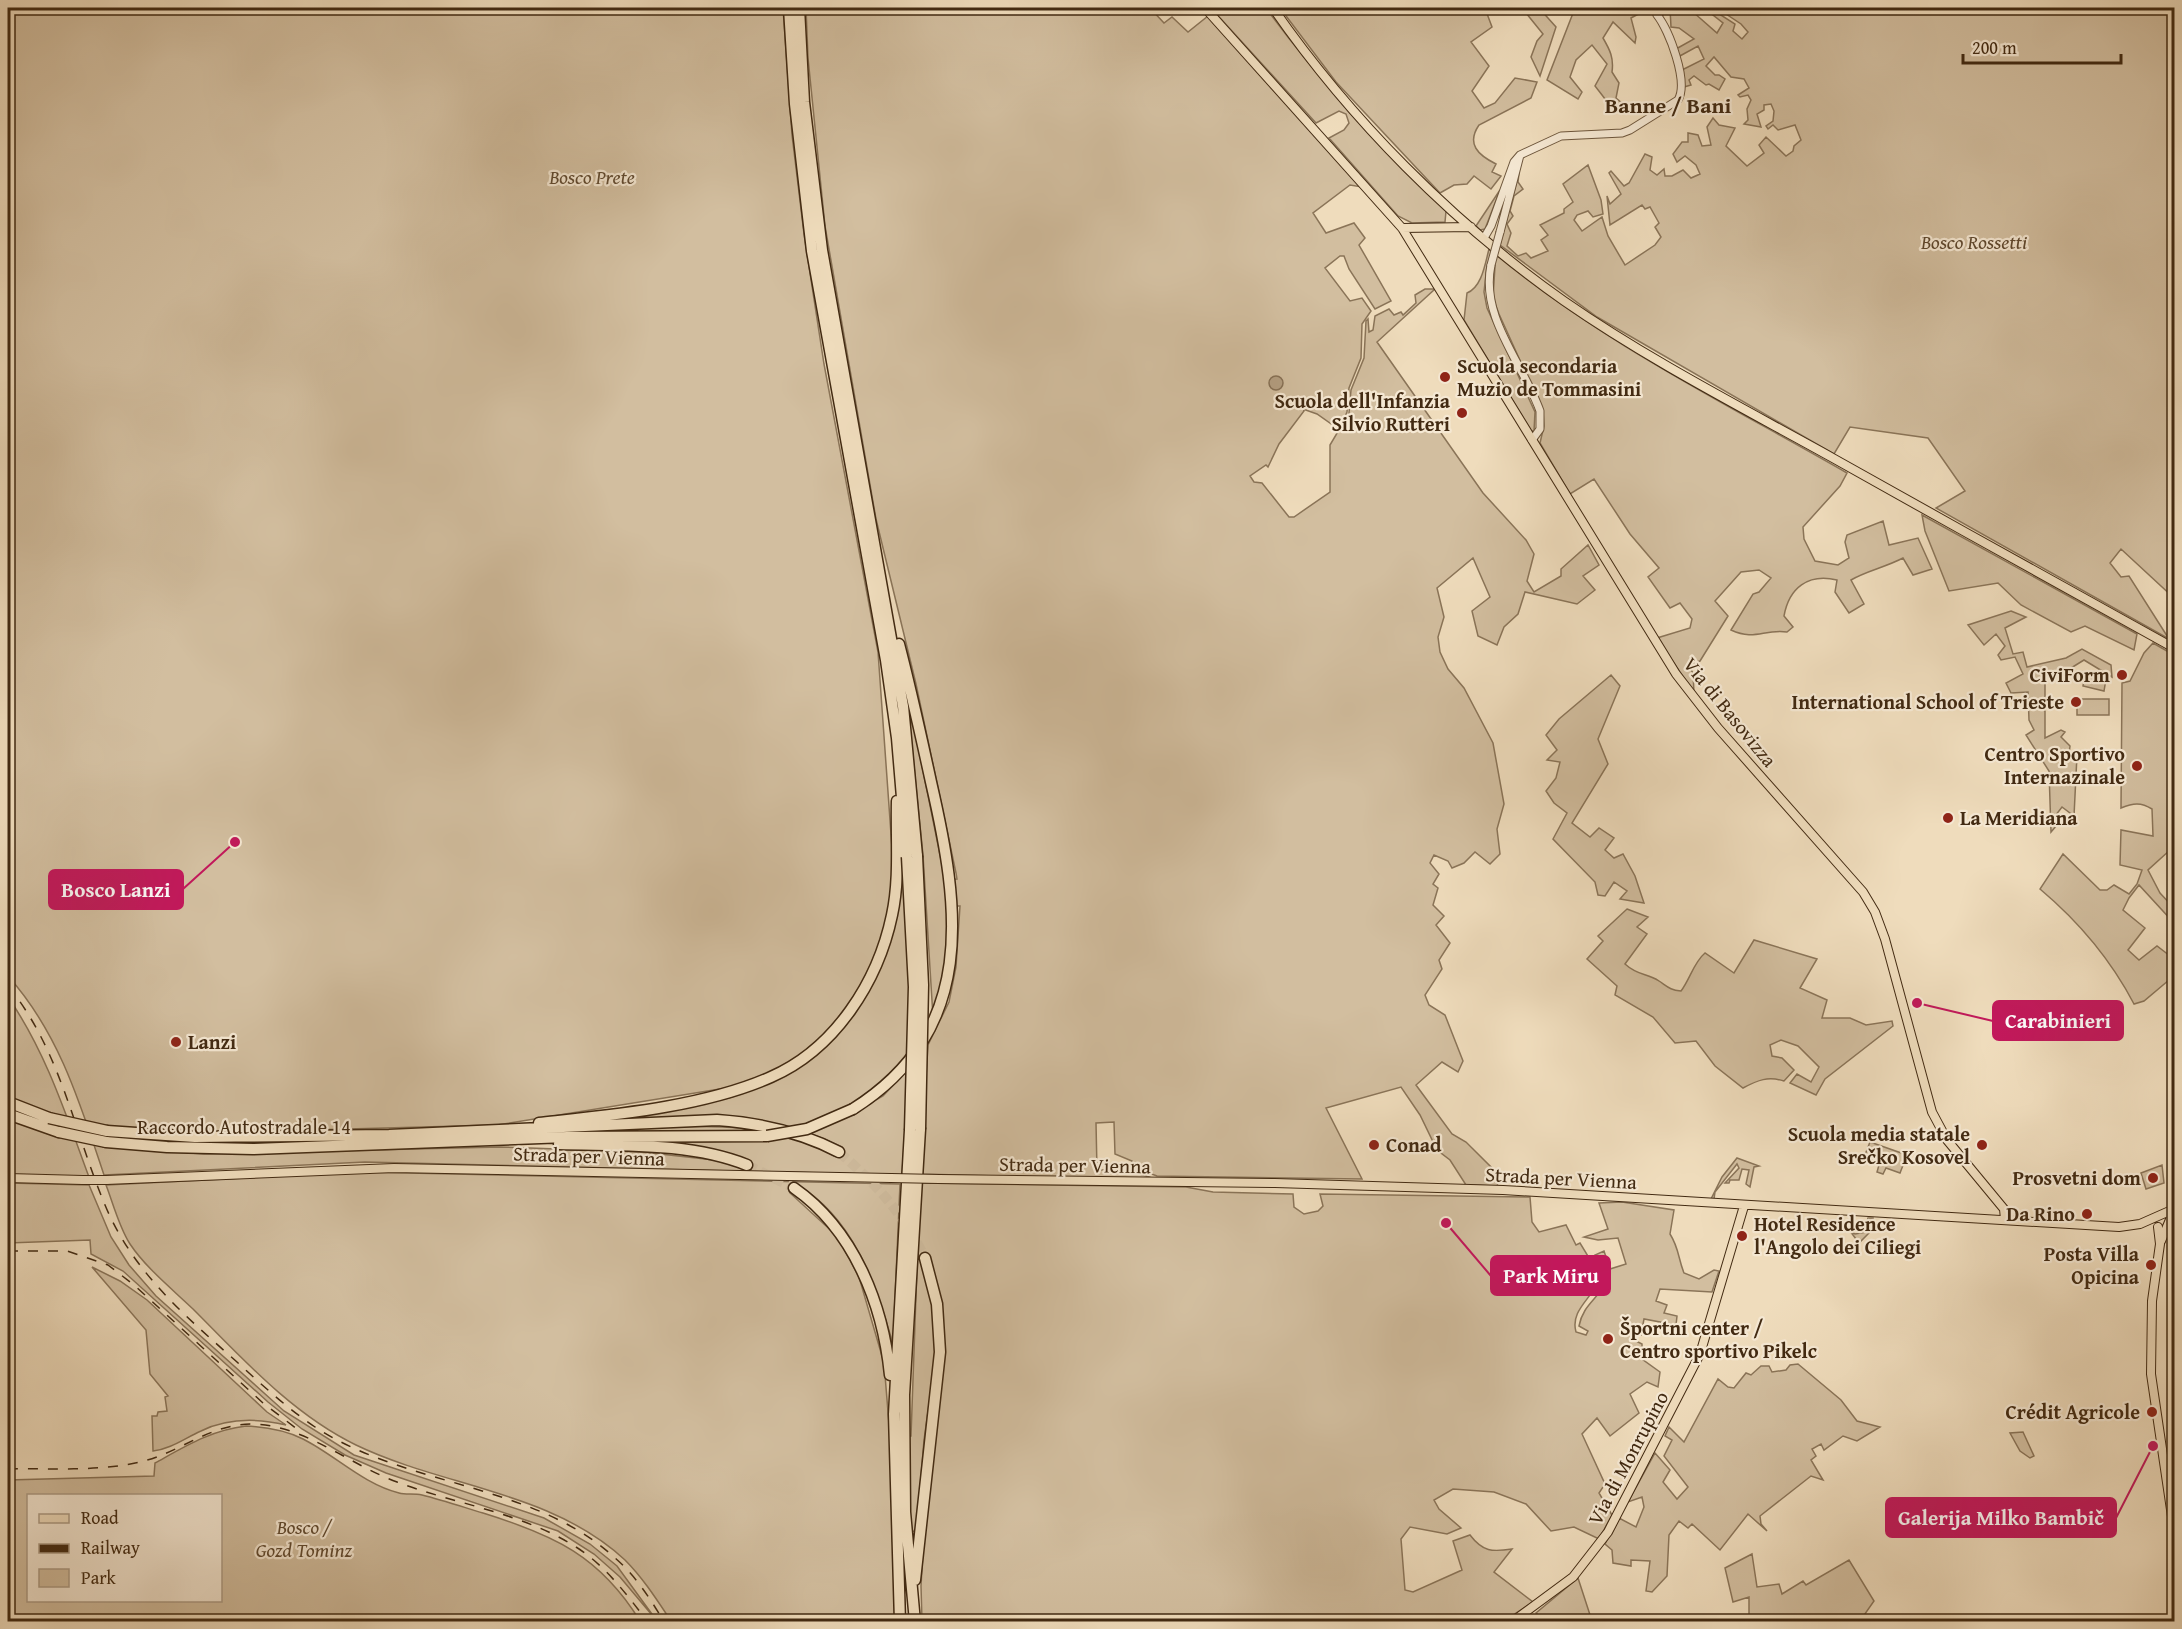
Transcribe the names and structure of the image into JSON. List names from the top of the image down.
{
  "streets": {
    "highway": ["Raccordo Autostradale 14"],
    "main road": ["Via di Basovizza", "Strada per Vienna", "Via di Monrupino"]
  },
  "crossings": [
    ["Via di Basovizza", "Strada per Vienna"],
    ["Strada per Vienna", "Via di Monrupino"]
  ],
  "districts": ["Banne / Bani"],
  "parks": ["Bosco Prete", "Bosco Rossetti", "Bosco / Gozd Tominz"],
  "places": [
    "Scuola secondaria Muzio de Tommasini",
    "Scuola dell'Infanzia Silvio Rutteri",
    "CiviForm",
    "International School of Trieste",
    "Centro Sportivo Internazinale",
    "La Meridiana",
    "Bosco Lanzi",
    "Carabinieri",
    "Lanzi",
    "Conad",
    "Scuola media statale Srečko Kosovel",
    "Prosvetni dom",
    "Da Rino",
    "Park Miru",
    "Hotel Residence l'Angolo dei Ciliegi",
    "Posta Villa Opicina",
    "Športni center / Centro sportivo Pikelc",
    "Crédit Agricole",
    "Galerija Milko Bambič"
  ],
  "legend": ["Road", "Railway", "Park"],
  "scale_bar": "200 m"
}
